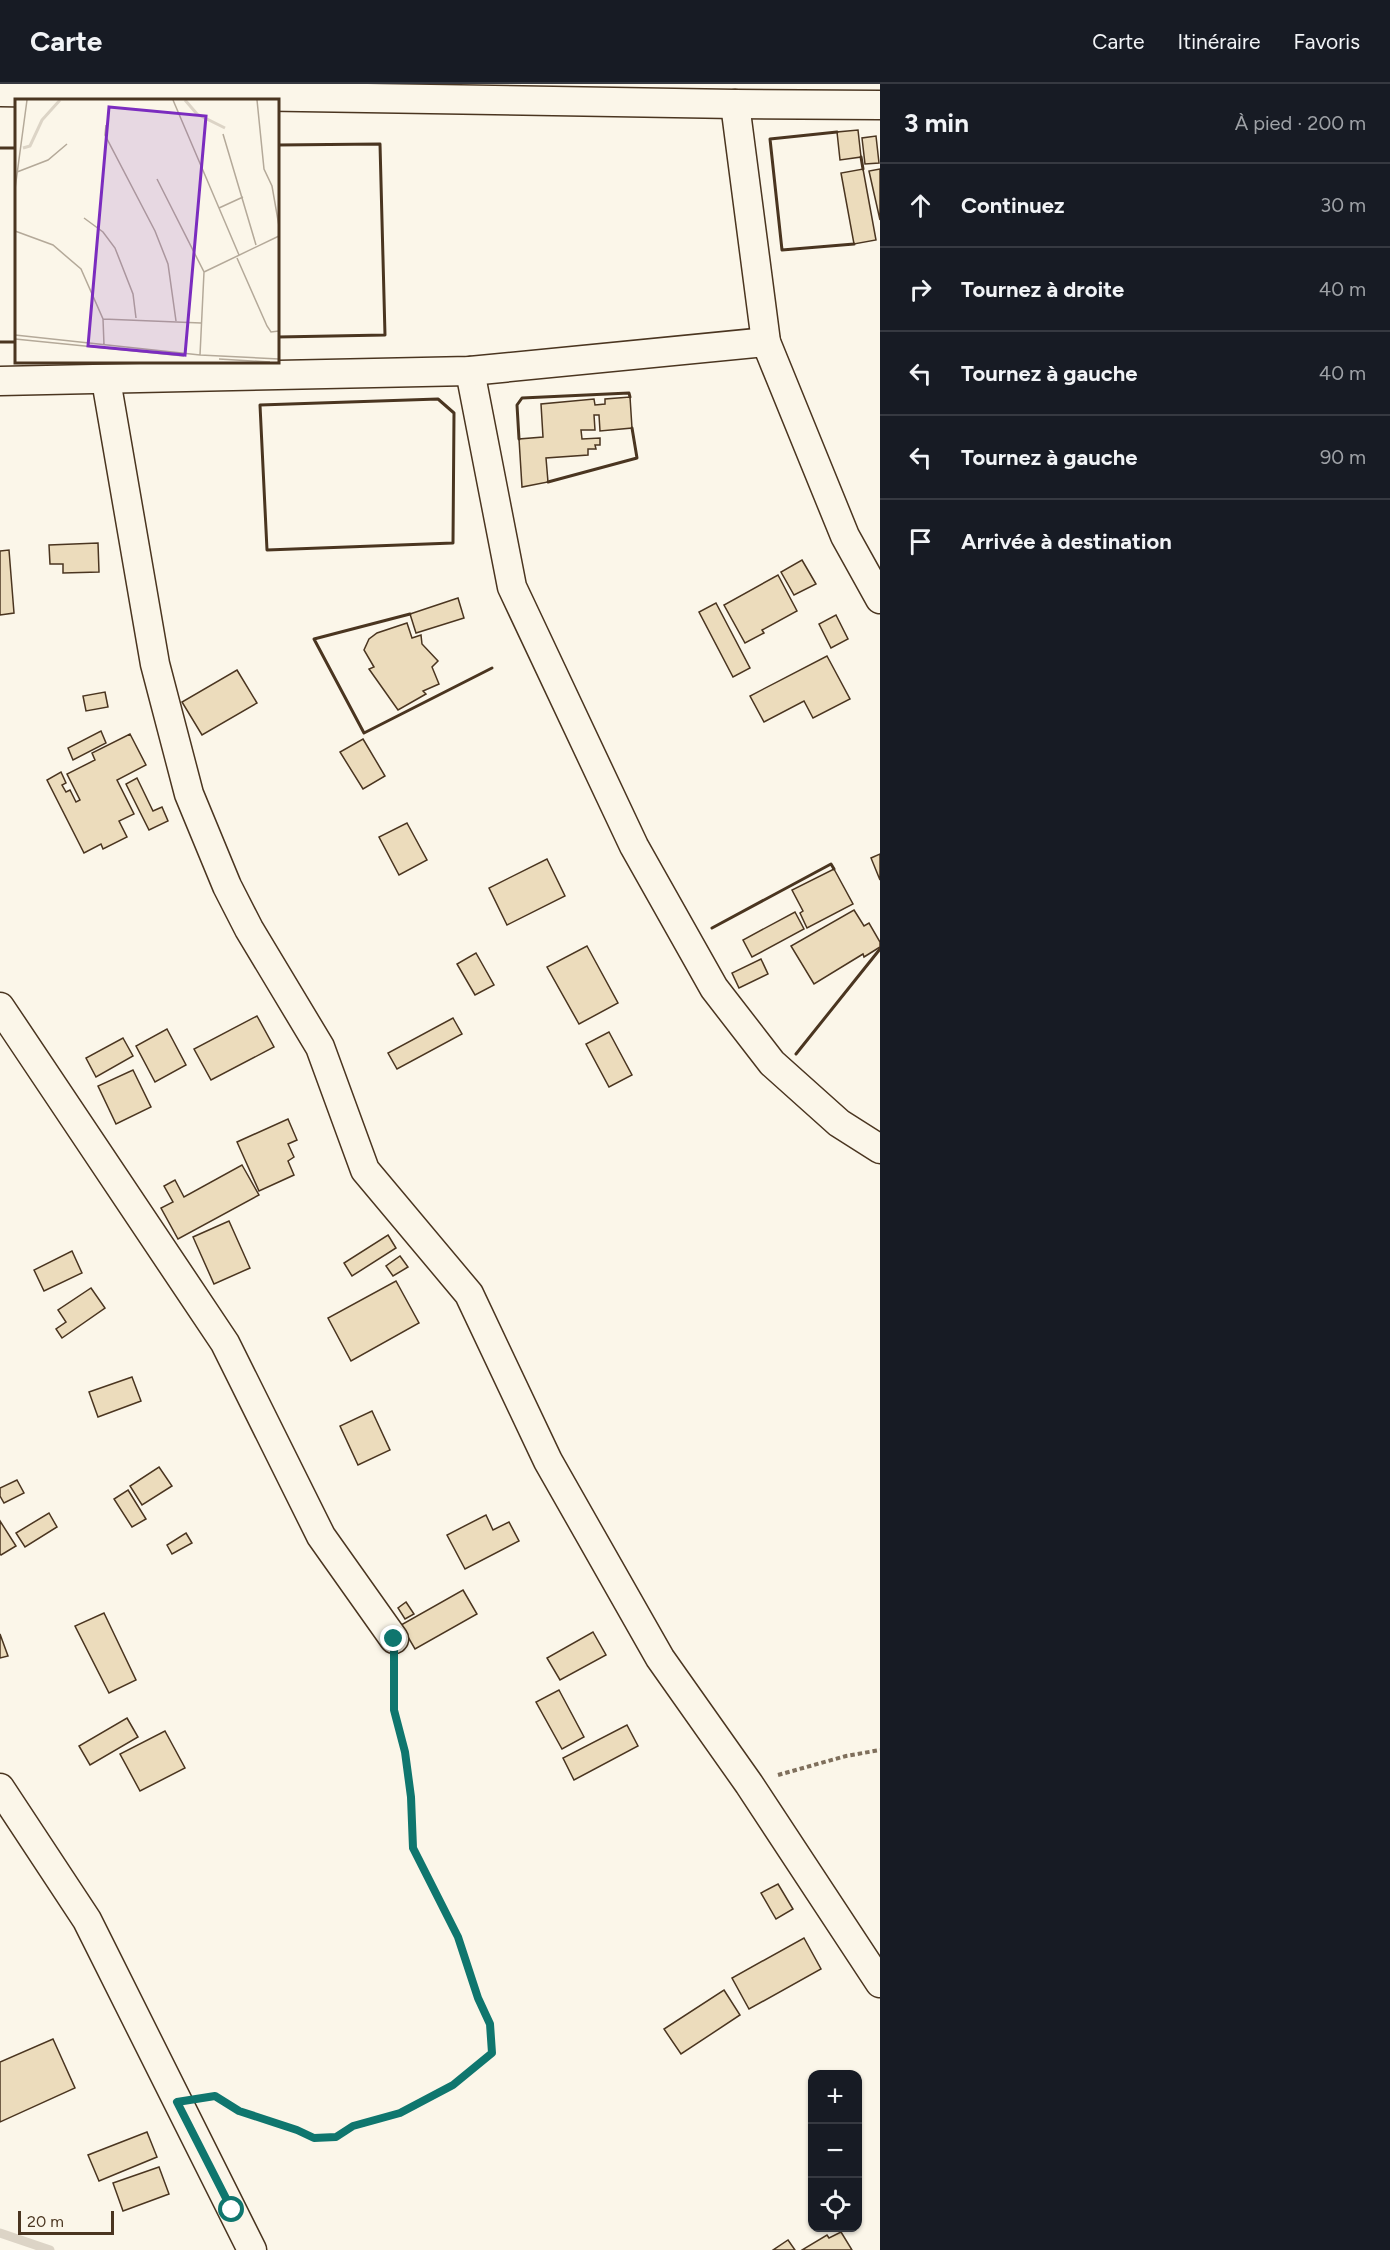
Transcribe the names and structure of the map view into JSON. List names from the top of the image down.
{
  "scale_bar": "20 m",
  "page": {
    "header": "Carte",
    "nav": ["Carte", "Itinéraire", "Favoris"],
    "heading": ["3 min", "À pied · 200 m"],
    "list": [
      ["Continuez", "30 m"],
      ["Tournez à droite", "40 m"],
      ["Tournez à gauche", "40 m"],
      ["Tournez à gauche", "90 m"],
      "Arrivée à destination"
    ],
    "map_buttons": ["+", "−"],
    "scale": "20 m"
  }
}
